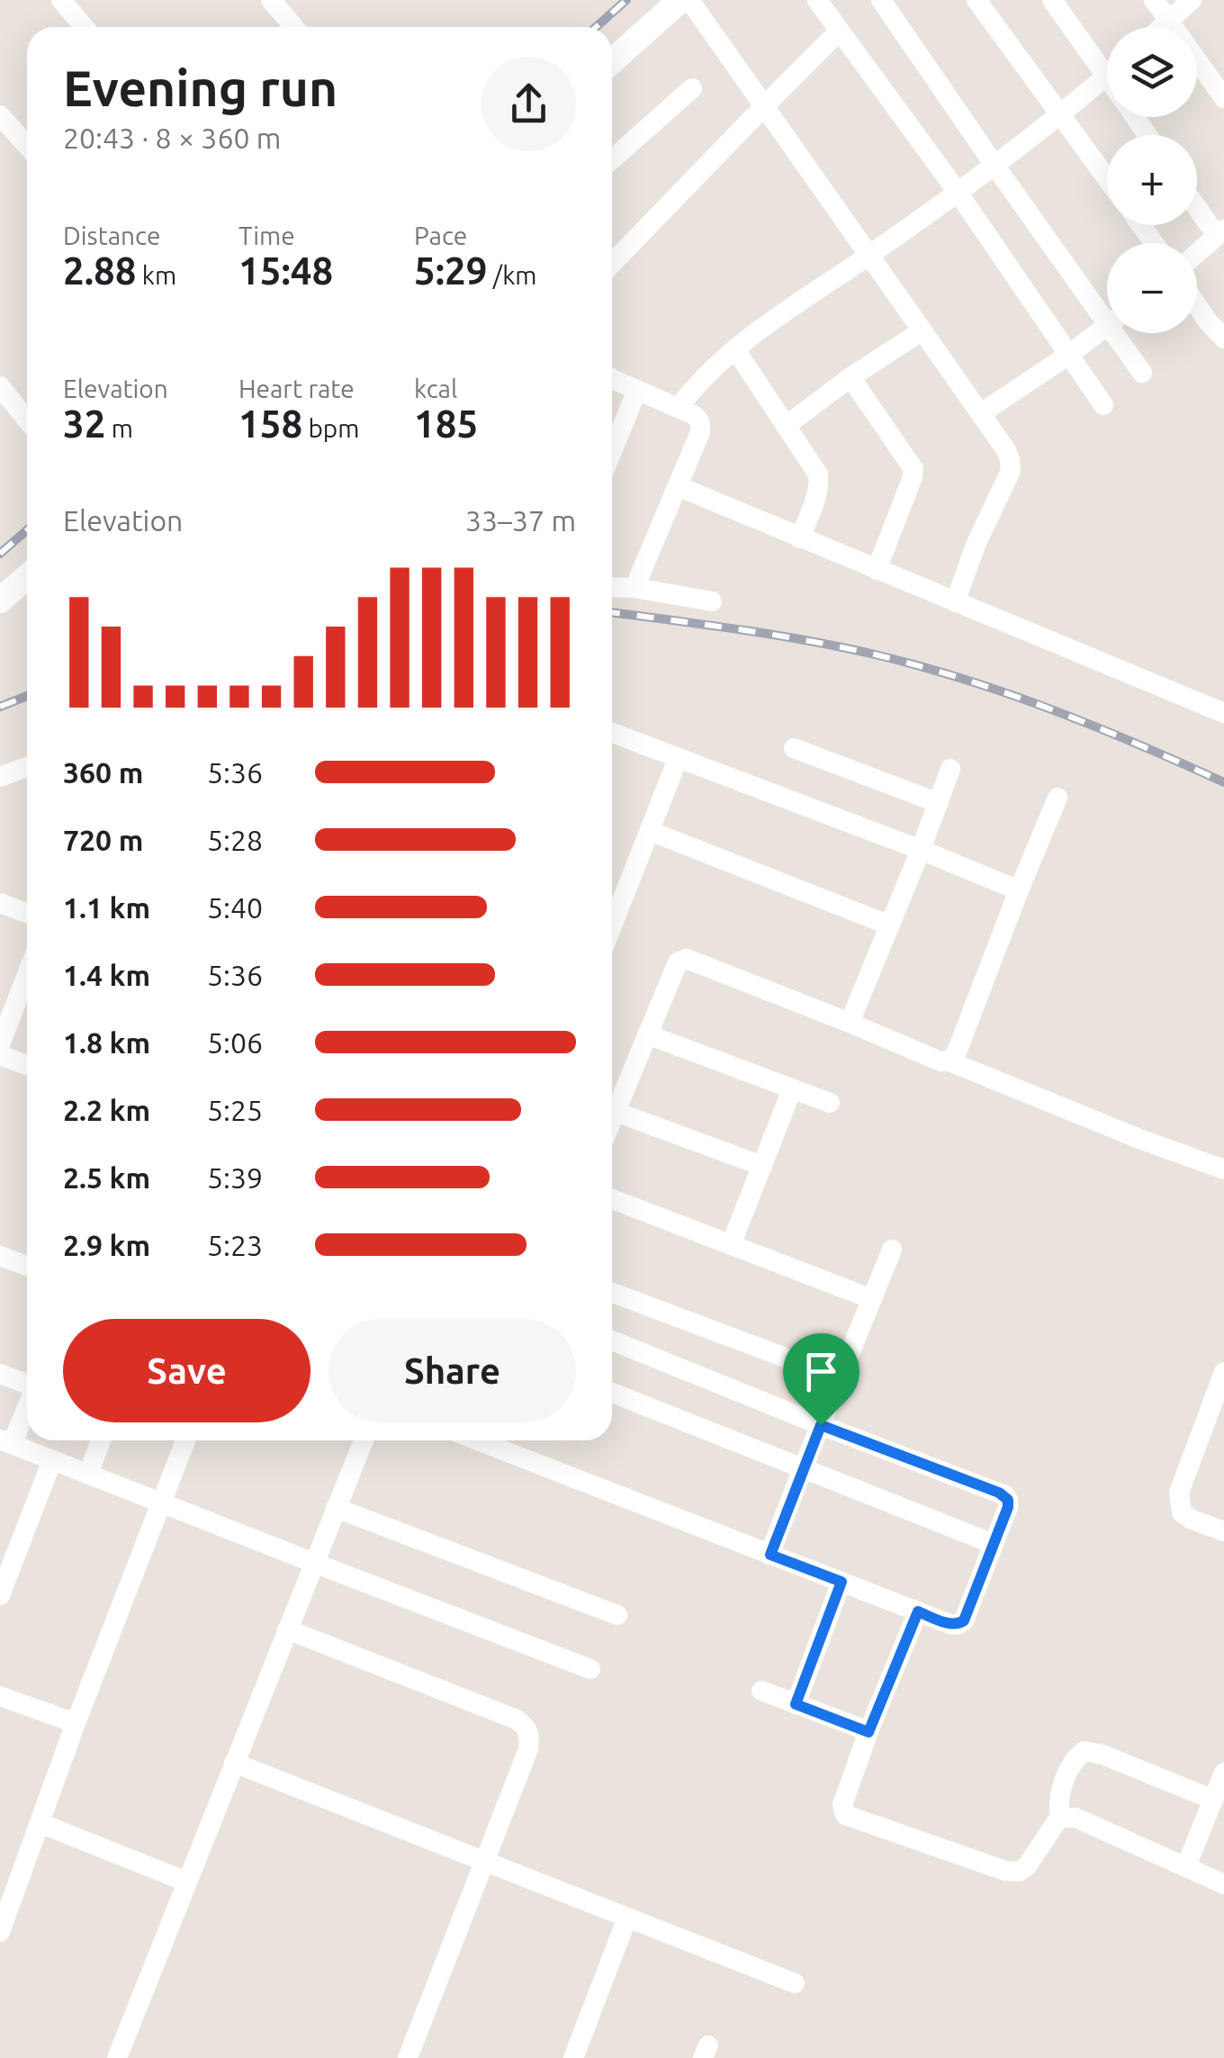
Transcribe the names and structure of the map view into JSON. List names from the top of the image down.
{
  "page": {
    "map_buttons": ["+", "−"],
    "heading": ["Evening run", "20:43 · 8 × 360 m"],
    "stats": [
      ["Distance", "2.88 km"],
      ["Time", "15:48"],
      ["Pace", "5:29 /km"],
      ["Elevation", "32 m"],
      ["Heart rate", "158 bpm"],
      ["kcal", "185"]
    ],
    "chart": ["Elevation", "33–37 m"],
    "list": [
      {
        "name": "360 m",
        "note": "5:36"
      },
      {
        "name": "720 m",
        "note": "5:28"
      },
      {
        "name": "1.1 km",
        "note": "5:40"
      },
      {
        "name": "1.4 km",
        "note": "5:36"
      },
      {
        "name": "1.8 km",
        "note": "5:06"
      },
      {
        "name": "2.2 km",
        "note": "5:25"
      },
      {
        "name": "2.5 km",
        "note": "5:39"
      },
      {
        "name": "2.9 km",
        "note": "5:23"
      }
    ],
    "buttons": ["Save", "Share"]
  }
}
